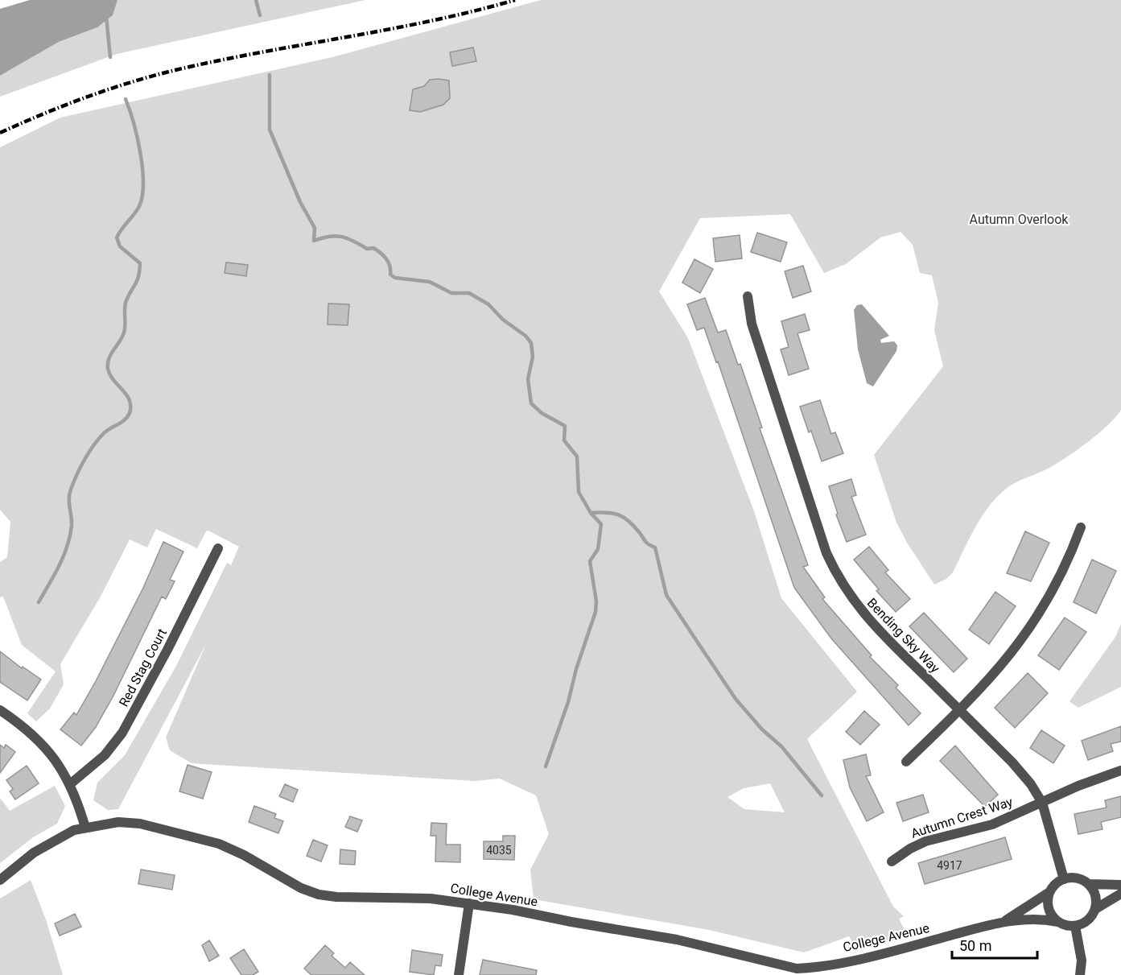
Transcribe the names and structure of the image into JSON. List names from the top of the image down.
{
  "streets": {
    "street": [
      "Bending Sky Way",
      "Red Stag Court",
      "Autumn Crest Way",
      "College Avenue"
    ]
  },
  "crossings": [
    ["Bending Sky Way", "Autumn Crest Way"],
    ["Bending Sky Way", "College Avenue"]
  ],
  "parks": ["Autumn Overlook"],
  "house_numbers": ["4035", "4917"],
  "scale_bar": "50 m"
}
